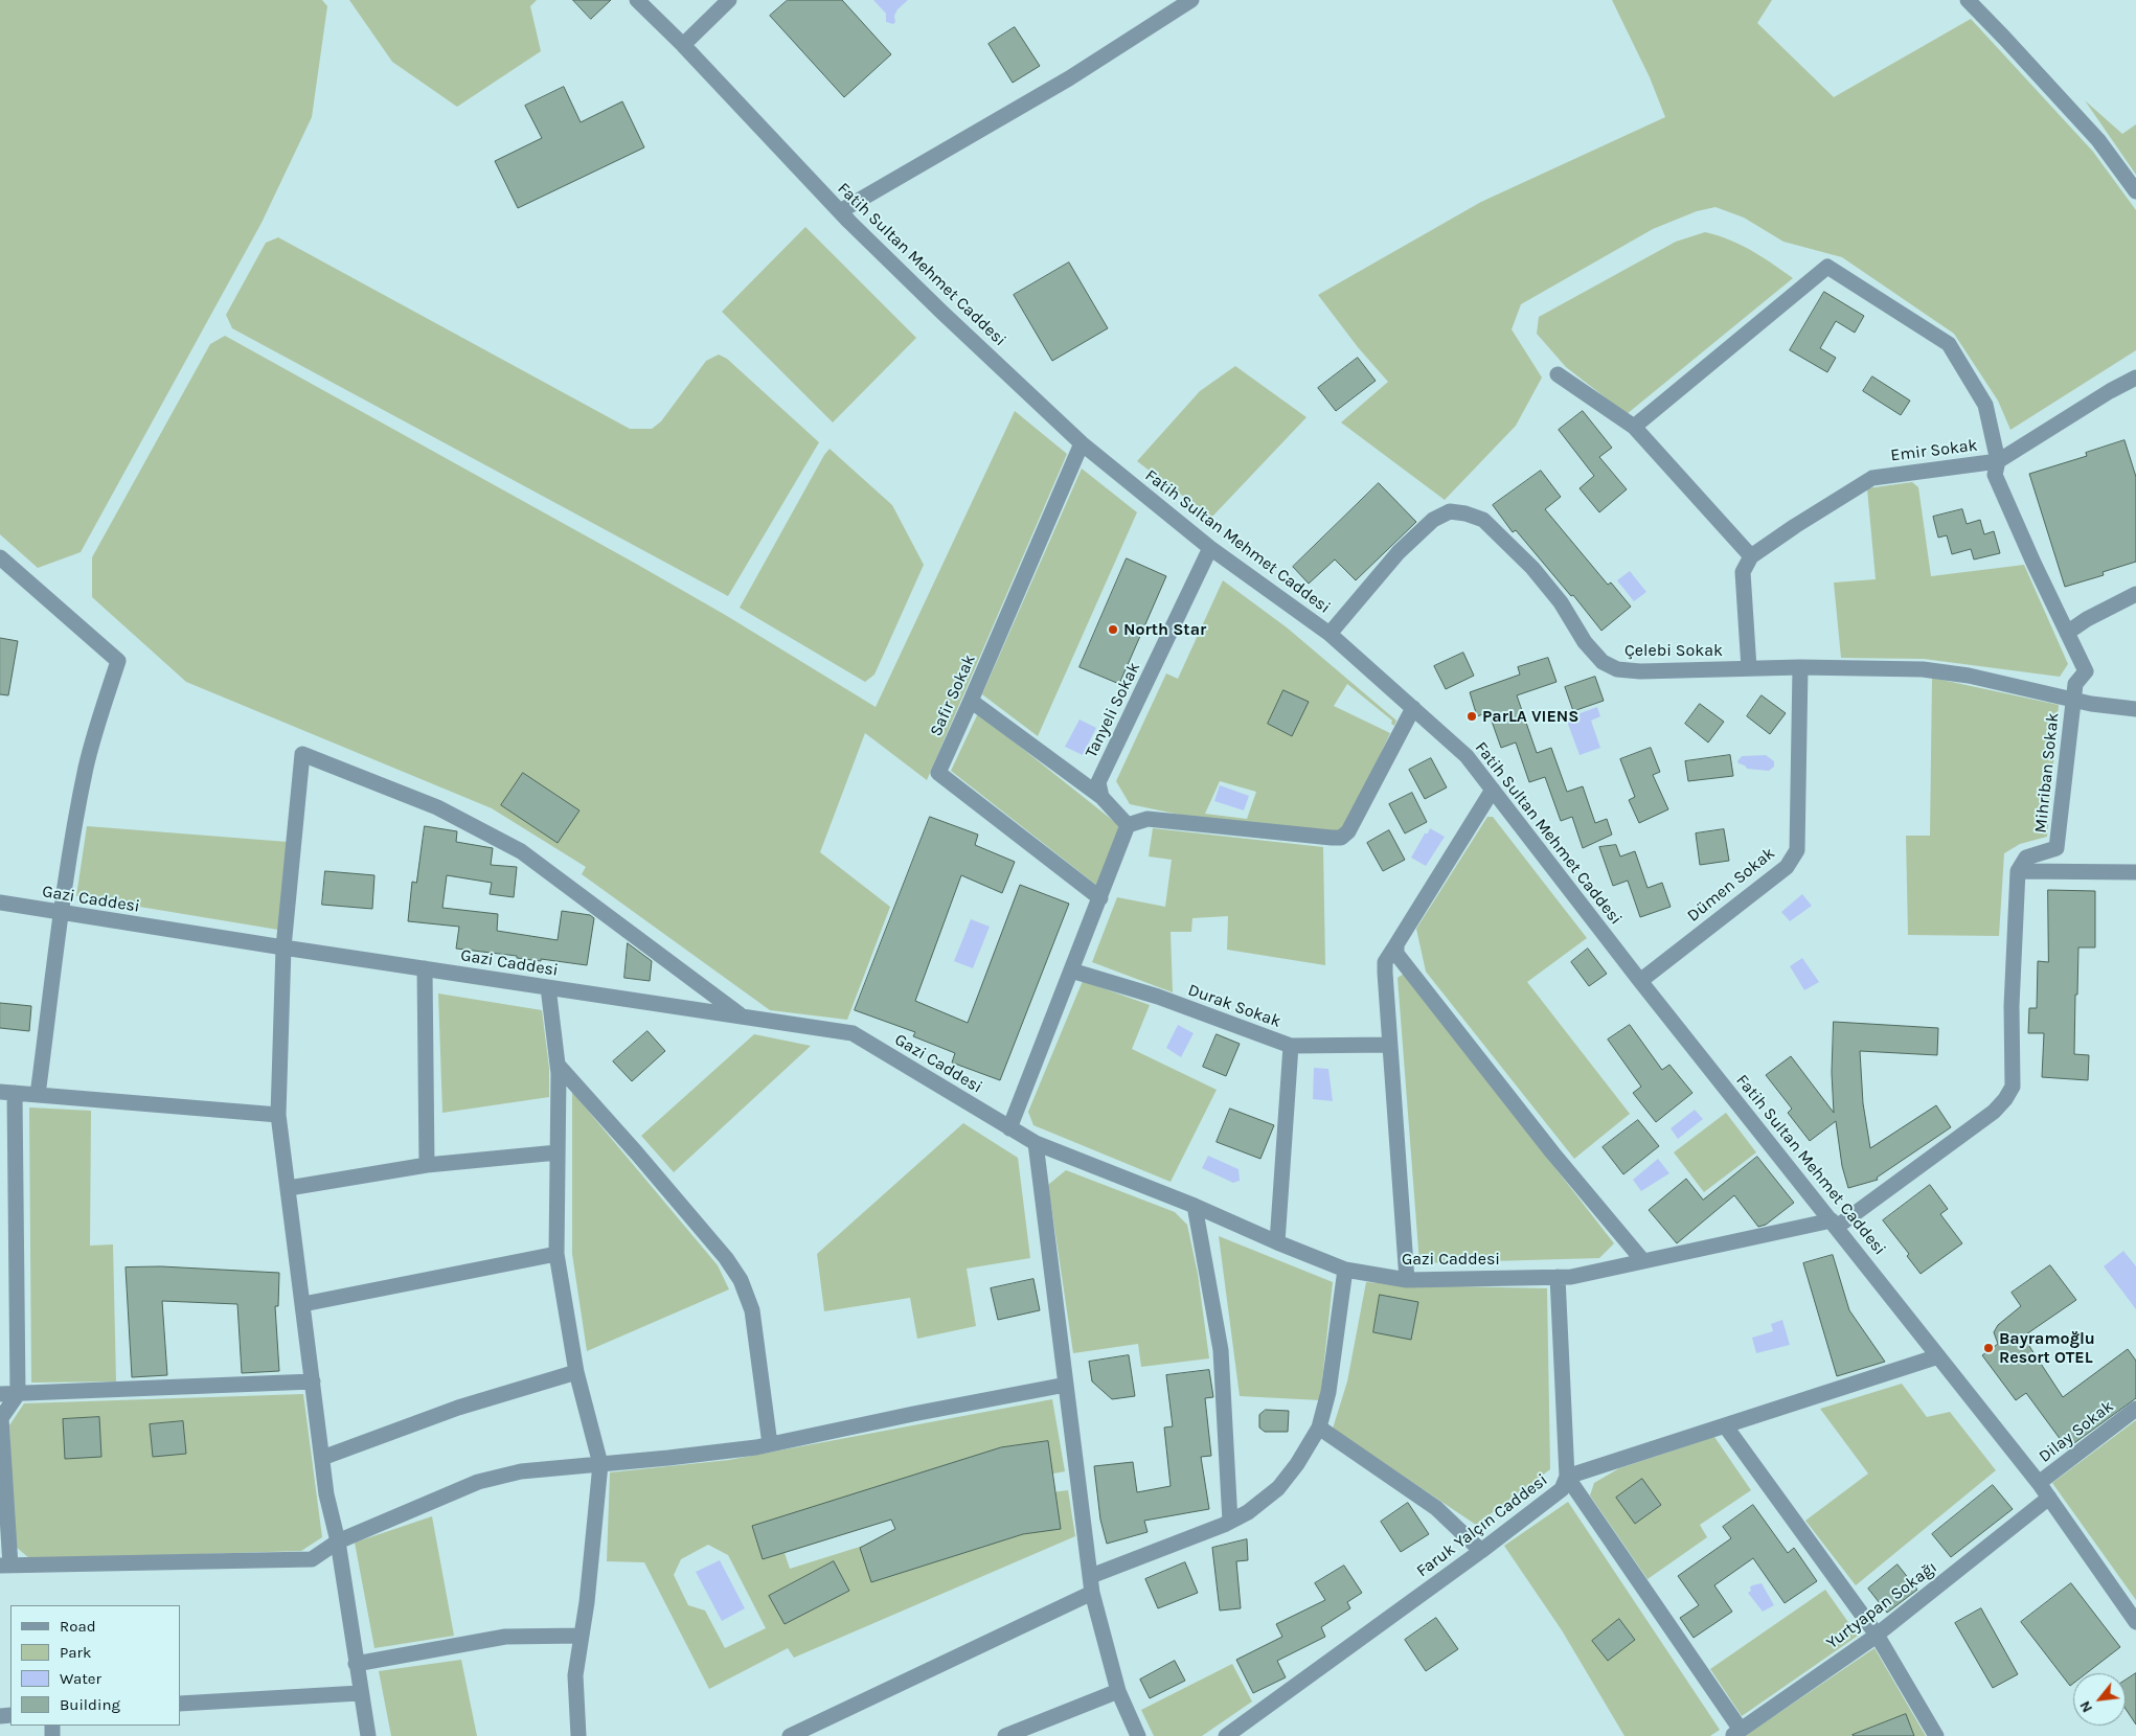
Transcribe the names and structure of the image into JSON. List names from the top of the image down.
{
  "streets": {
    "street": [
      "Fatih Sultan Mehmet Caddesi",
      "Emir Sokak",
      "Çelebi Sokak",
      "Safir Sokak",
      "Tanyeli Sokak",
      "Mihriban Sokak",
      "Dümen Sokak",
      "Gazi Caddesi",
      "Durak Sokak",
      "Dilay Sokak",
      "Faruk Yalçın Caddesi",
      "Yurtyapan Sokağı"
    ]
  },
  "crossings": [
    ["Fatih Sultan Mehmet Caddesi", "Çelebi Sokak"],
    ["Fatih Sultan Mehmet Caddesi", "Safir Sokak"],
    ["Fatih Sultan Mehmet Caddesi", "Tanyeli Sokak"],
    ["Fatih Sultan Mehmet Caddesi", "Dümen Sokak"],
    ["Fatih Sultan Mehmet Caddesi", "Gazi Caddesi"],
    ["Fatih Sultan Mehmet Caddesi", "Dilay Sokak"],
    ["Fatih Sultan Mehmet Caddesi", "Faruk Yalçın Caddesi"],
    ["Fatih Sultan Mehmet Caddesi", "Yurtyapan Sokağı"],
    ["Emir Sokak", "Mihriban Sokak"],
    ["Çelebi Sokak", "Mihriban Sokak"],
    ["Çelebi Sokak", "Dümen Sokak"]
  ],
  "places": ["North Star", "ParLA VIENS", "Bayramoğlu Resort OTEL"],
  "legend": [
    "Road",
    "Park",
    "Water",
    "Building"
  ],
  "north": "bottom left"
}
